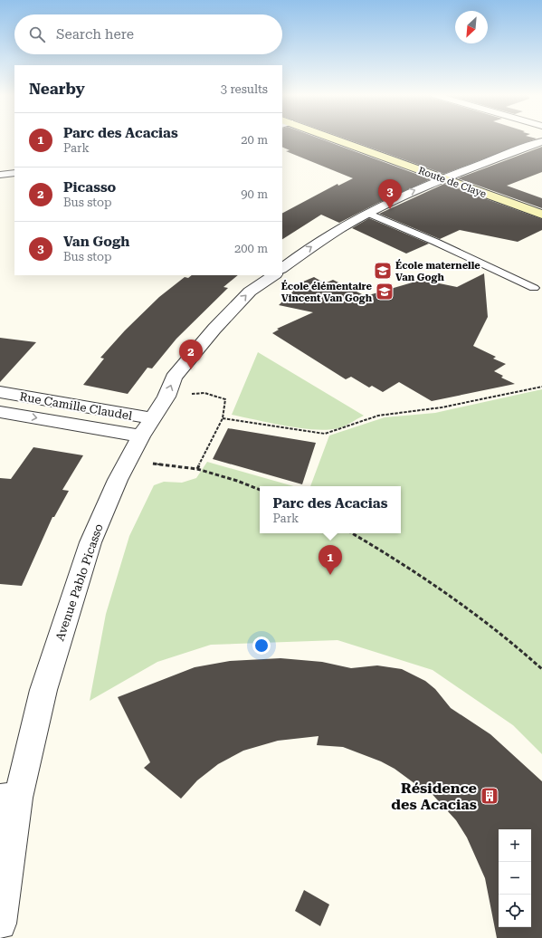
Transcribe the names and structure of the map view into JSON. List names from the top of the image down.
{
  "streets": {
    "main road": ["Route de Claye"],
    "street": ["Rue Camille Claudel", "Avenue Pablo Picasso"]
  },
  "crossings": [
    ["Rue Camille Claudel", "Avenue Pablo Picasso"]
  ],
  "places": {
    "school or university": ["École maternelle Van Gogh", "École élémentaire Vincent Van Gogh"],
    "building": ["Résidence des Acacias"]
  },
  "north": "bottom left",
  "page": {
    "search": "Search here",
    "heading": ["Nearby", "3 results"],
    "list": [
      {
        "mark": "1",
        "name": "Parc des Acacias",
        "note": "Park",
        "value": "20 m"
      },
      {
        "mark": "2",
        "name": "Picasso",
        "note": "Bus stop",
        "value": "90 m"
      },
      {
        "mark": "3",
        "name": "Van Gogh",
        "note": "Bus stop",
        "value": "200 m"
      }
    ],
    "pins": ["3", "2", "1"],
    "popup": ["Parc des Acacias", "Park"],
    "map_buttons": ["+", "−"]
  }
}
